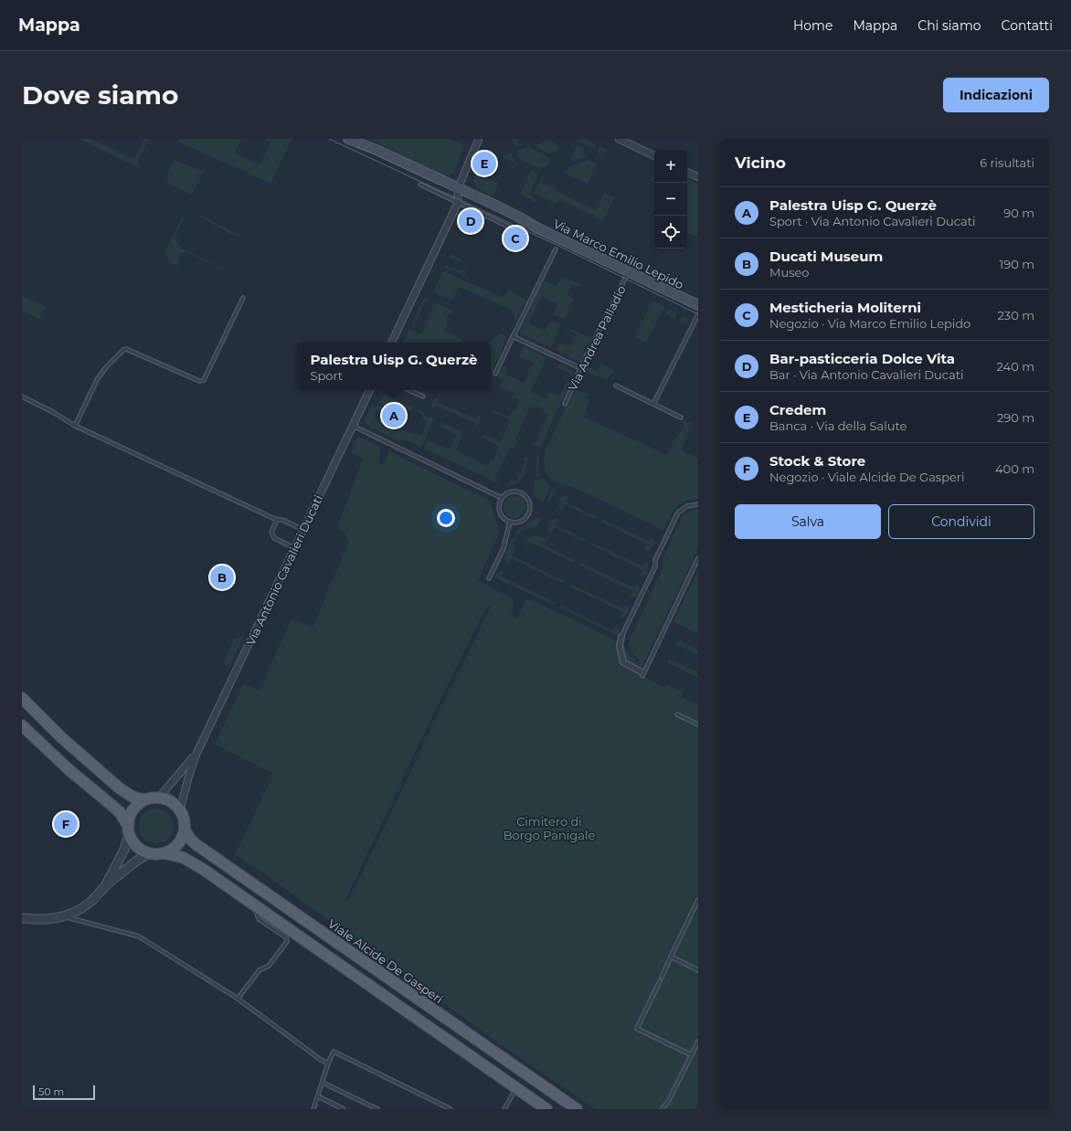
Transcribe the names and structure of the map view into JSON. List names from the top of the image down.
{
  "streets": {
    "main road": ["Via Marco Emilio Lepido", "Viale Alcide De Gasperi"],
    "street": ["Via Antonio Cavalieri Ducati"],
    "lane": ["Via Andrea Palladio"]
  },
  "crossings": [
    ["Via Marco Emilio Lepido", "Via Andrea Palladio"],
    ["Via Antonio Cavalieri Ducati", "Viale Alcide De Gasperi"]
  ],
  "parks": ["Cimitero di Borgo Panigale"],
  "scale_bar": "50 m",
  "page": {
    "header": "Mappa",
    "nav": [
      "Home",
      "Mappa",
      "Chi siamo",
      "Contatti"
    ],
    "buttons": [
      "Indicazioni",
      ["Salva", "Condividi"]
    ],
    "title": "Dove siamo",
    "heading": ["Vicino", "6 risultati"],
    "map_buttons": ["+", "−"],
    "pins": [
      "E",
      "D",
      "C",
      "A",
      "B",
      "F"
    ],
    "list": [
      {
        "mark": "A",
        "name": "Palestra Uisp G. Querzè",
        "note": "Sport · Via Antonio Cavalieri Ducati",
        "value": "90 m"
      },
      {
        "mark": "B",
        "name": "Ducati Museum",
        "note": "Museo",
        "value": "190 m"
      },
      {
        "mark": "C",
        "name": "Mesticheria Moliterni",
        "note": "Negozio · Via Marco Emilio Lepido",
        "value": "230 m"
      },
      {
        "mark": "D",
        "name": "Bar-pasticceria Dolce Vita",
        "note": "Bar · Via Antonio Cavalieri Ducati",
        "value": "240 m"
      },
      {
        "mark": "E",
        "name": "Credem",
        "note": "Banca · Via della Salute",
        "value": "290 m"
      },
      {
        "mark": "F",
        "name": "Stock & Store",
        "note": "Negozio · Viale Alcide De Gasperi",
        "value": "400 m"
      }
    ],
    "popup": ["Palestra Uisp G. Querzè", "Sport"],
    "scale": "50 m"
  }
}
